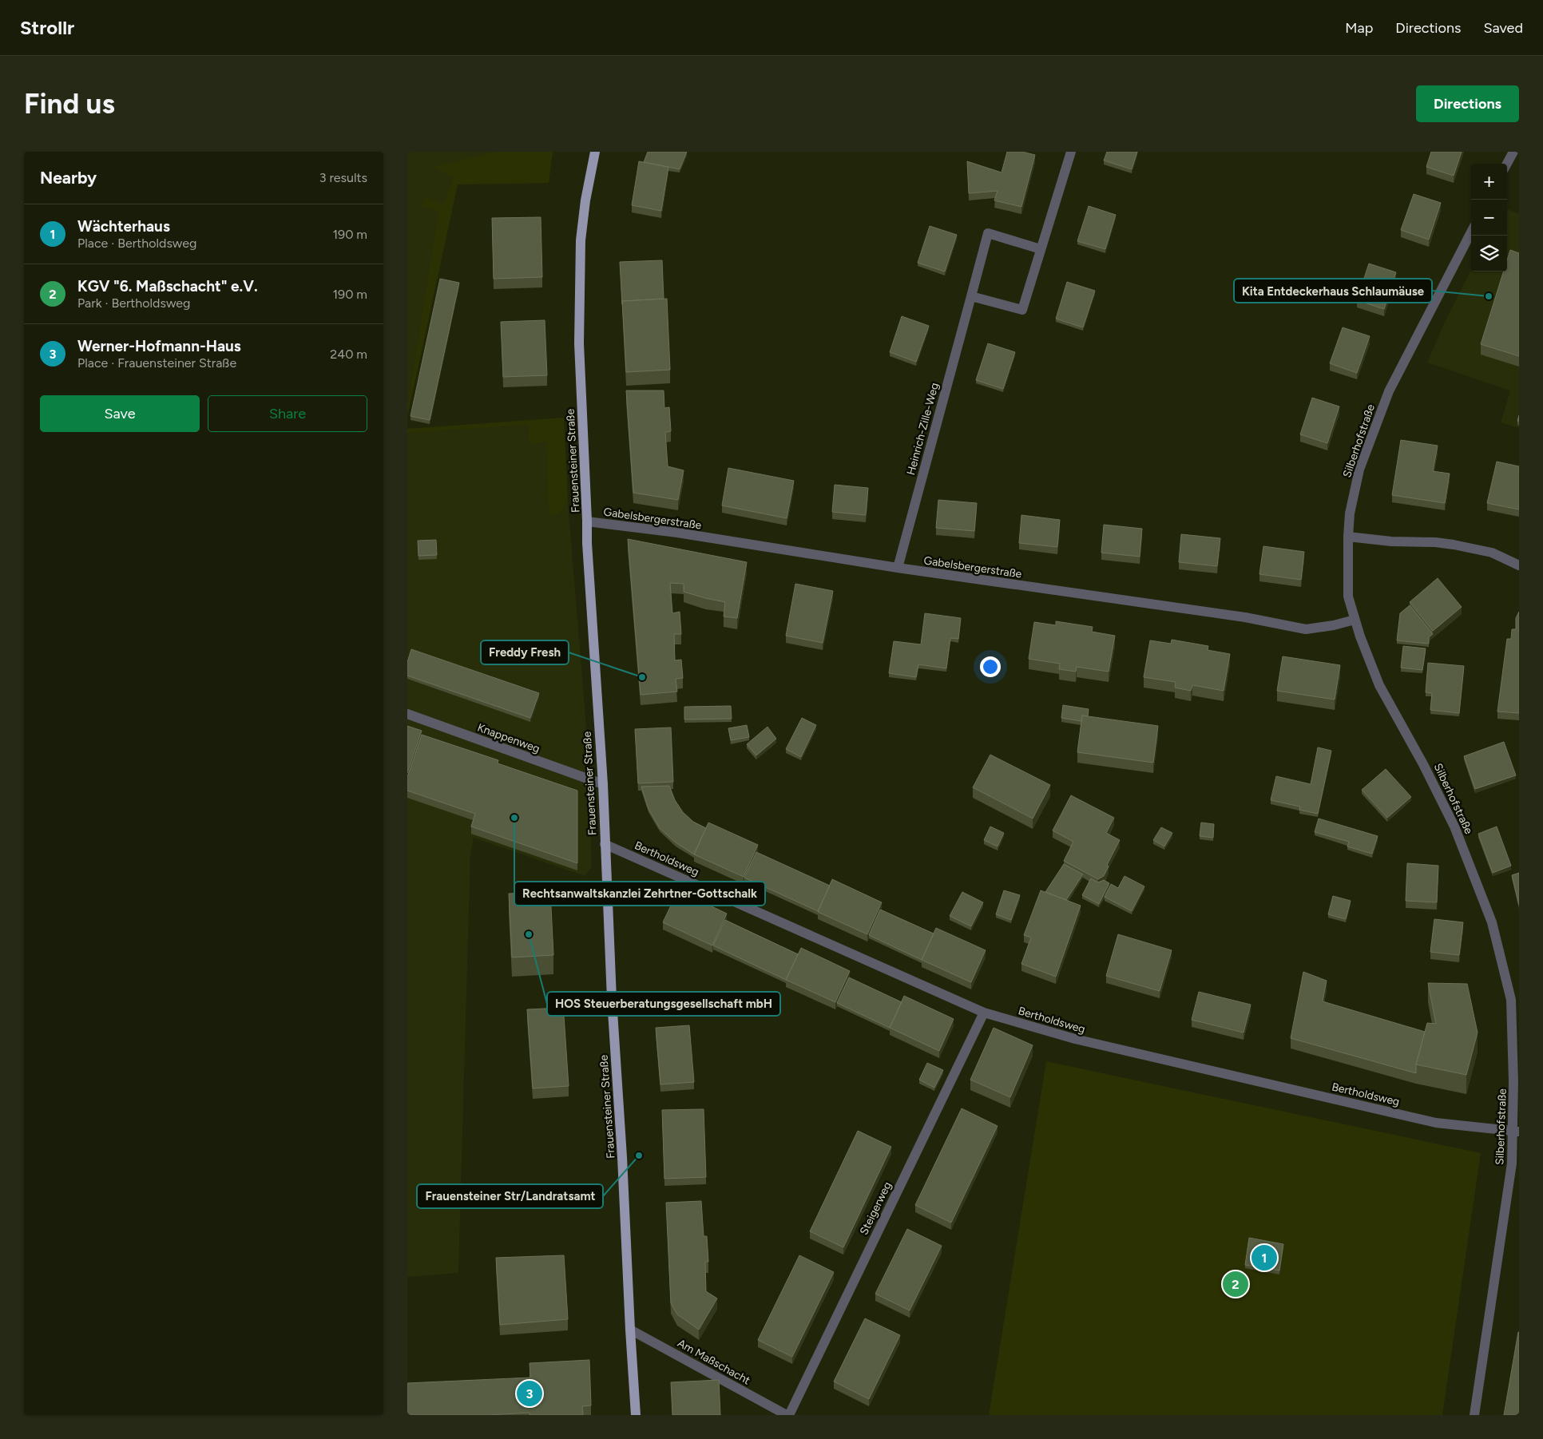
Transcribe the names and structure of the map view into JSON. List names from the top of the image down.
{
  "streets": {
    "main road": ["Frauensteiner Straße"],
    "street": [
      "Heinrich-Zille-Weg",
      "Silberhofstraße",
      "Gabelsbergerstraße",
      "Knappenweg",
      "Bertholdsweg",
      "Steigerweg",
      "Am Maßschacht"
    ]
  },
  "crossings": [
    ["Heinrich-Zille-Weg", "Gabelsbergerstraße"],
    ["Silberhofstraße", "Gabelsbergerstraße"],
    ["Silberhofstraße", "Bertholdsweg"],
    ["Frauensteiner Straße", "Gabelsbergerstraße"],
    ["Frauensteiner Straße", "Knappenweg"],
    ["Frauensteiner Straße", "Bertholdsweg"],
    ["Frauensteiner Straße", "Am Maßschacht"],
    ["Bertholdsweg", "Steigerweg"],
    ["Steigerweg", "Am Maßschacht"]
  ],
  "places": [
    "Kita Entdeckerhaus Schlaumäuse",
    "Freddy Fresh",
    "Rechtsanwaltskanzlei Zehrtner-Gottschalk",
    "HOS Steuerberatungsgesellschaft mbH",
    "Frauensteiner Str/Landratsamt"
  ],
  "page": {
    "header": "Strollr",
    "nav": ["Map", "Directions", "Saved"],
    "buttons": [
      "Directions",
      ["Save", "Share"]
    ],
    "title": "Find us",
    "heading": ["Nearby", "3 results"],
    "map_buttons": ["+", "−"],
    "list": [
      {
        "mark": "1",
        "name": "Wächterhaus",
        "note": "Place · Bertholdsweg",
        "value": "190 m"
      },
      {
        "mark": "2",
        "name": "KGV \"6. Maßschacht\" e.V.",
        "note": "Park · Bertholdsweg",
        "value": "190 m"
      },
      {
        "mark": "3",
        "name": "Werner-Hofmann-Haus",
        "note": "Place · Frauensteiner Straße",
        "value": "240 m"
      }
    ],
    "pins": ["1", "2", "3"]
  }
}
